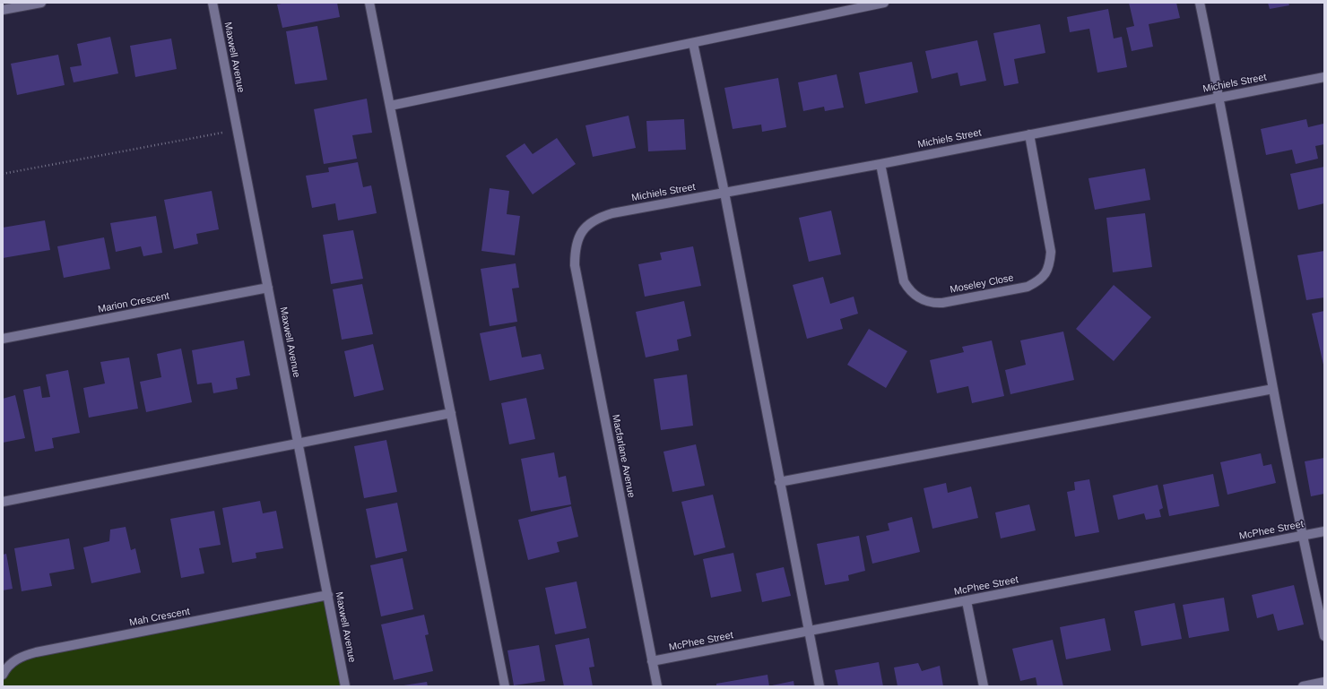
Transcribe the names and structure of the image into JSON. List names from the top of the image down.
{
  "streets": {
    "street": [
      "Maxwell Avenue",
      "Michiels Street",
      "Moseley Close",
      "Marion Crescent",
      "Macfarlane Avenue",
      "McPhee Street",
      "Mah Crescent"
    ]
  },
  "crossings": [
    ["Maxwell Avenue", "Marion Crescent"],
    ["Maxwell Avenue", "Mah Crescent"],
    ["Michiels Street", "Moseley Close"],
    ["Michiels Street", "Macfarlane Avenue"],
    ["Macfarlane Avenue", "McPhee Street"]
  ]
}
